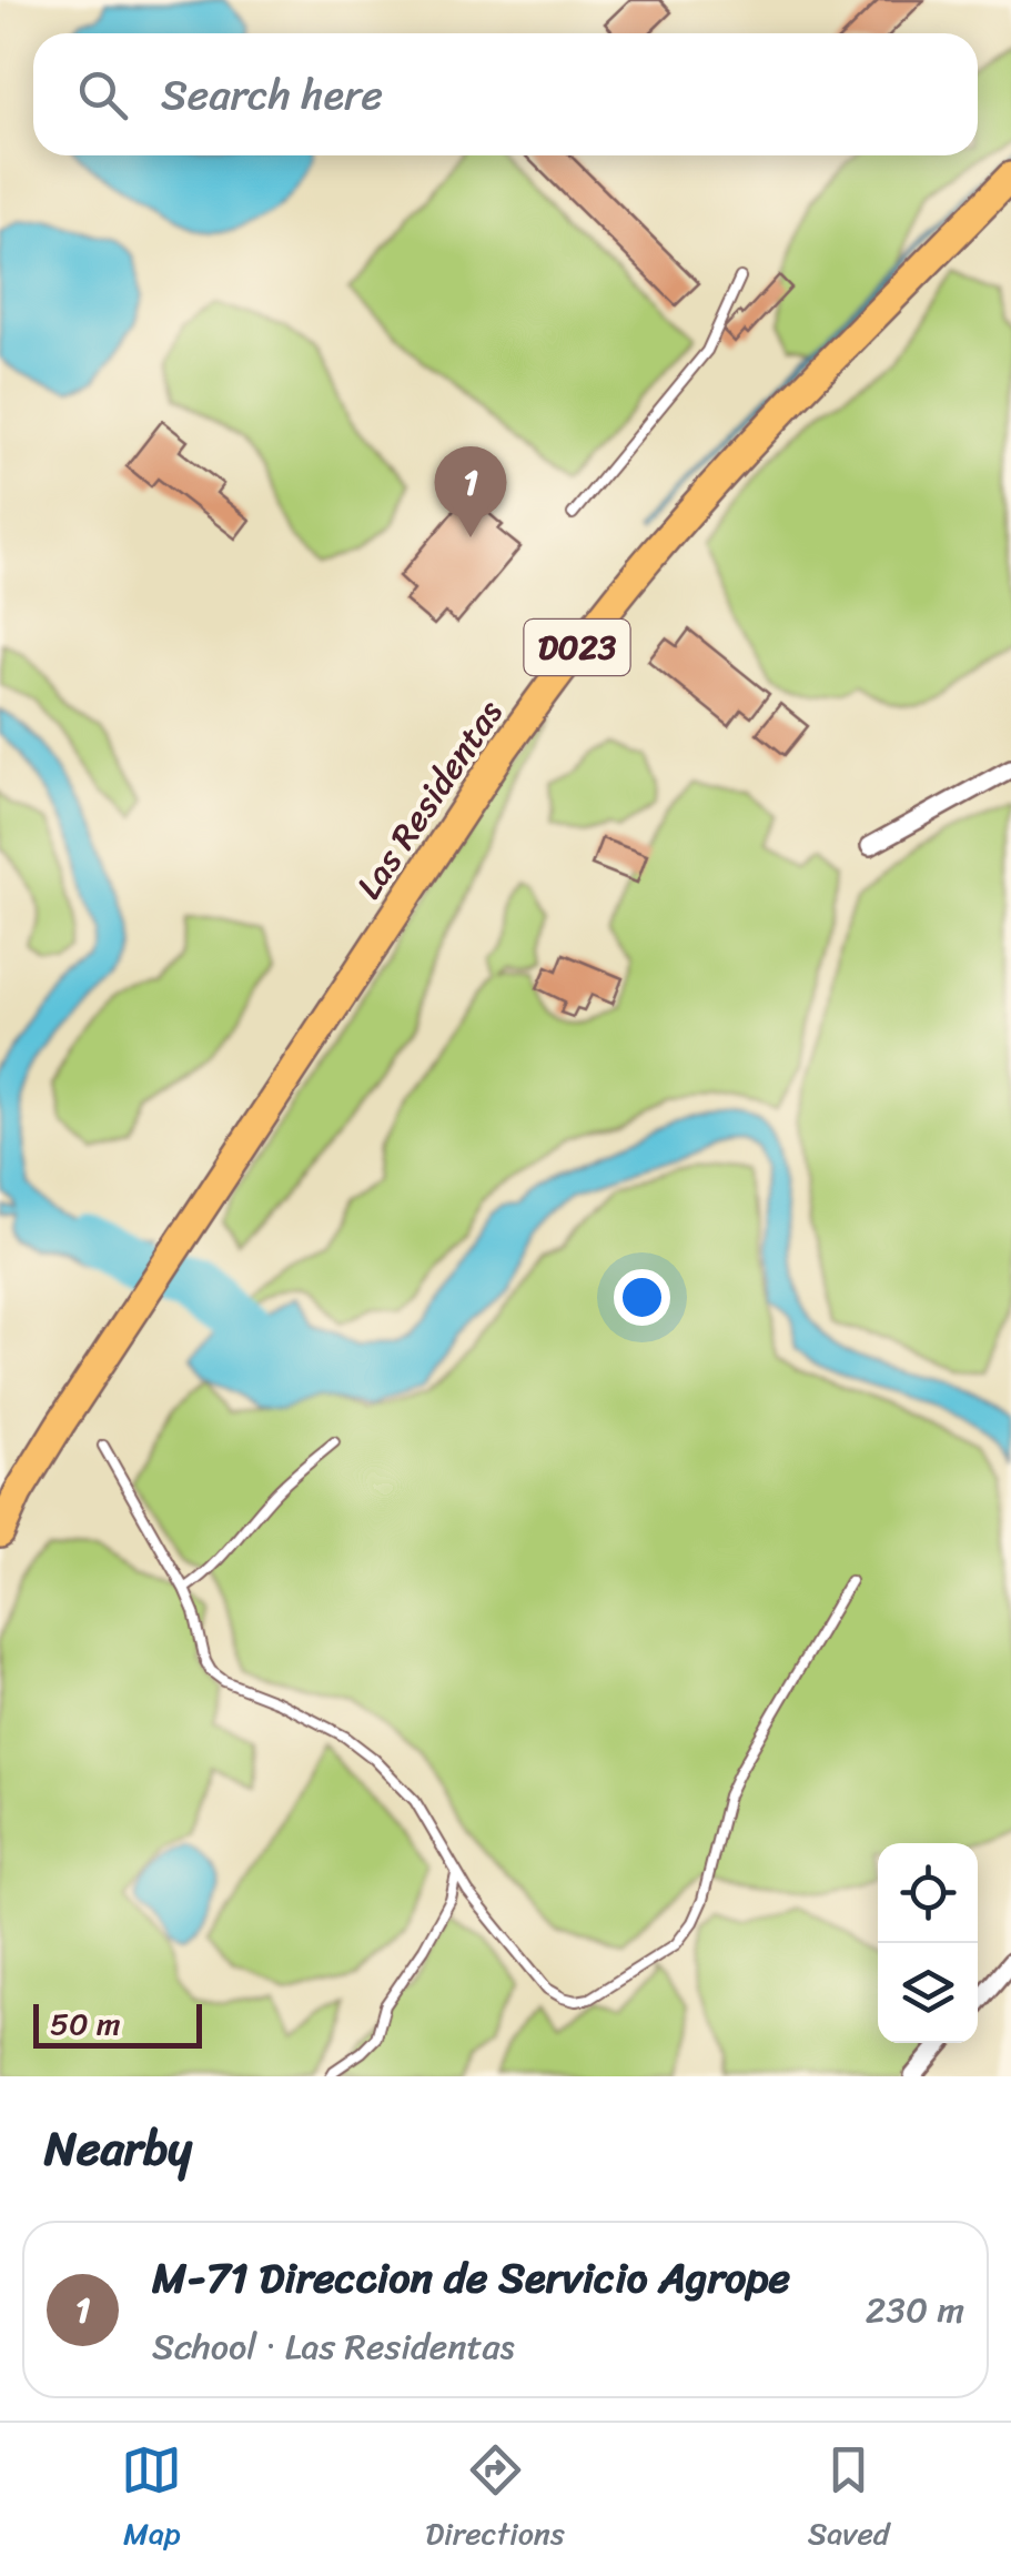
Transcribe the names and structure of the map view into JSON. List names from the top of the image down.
{
  "streets": {
    "main road": ["D023", "Las Residentas"]
  },
  "scale_bar": "50 m",
  "page": {
    "search": "Search here",
    "pins": "1",
    "scale": "50 m",
    "heading": "Nearby",
    "list": [
      {
        "mark": "1",
        "name": "M-71 Direccion de Servicio Agrope",
        "note": "School · Las Residentas",
        "value": "230 m"
      }
    ],
    "nav": ["Map", "Directions", "Saved"]
  }
}
